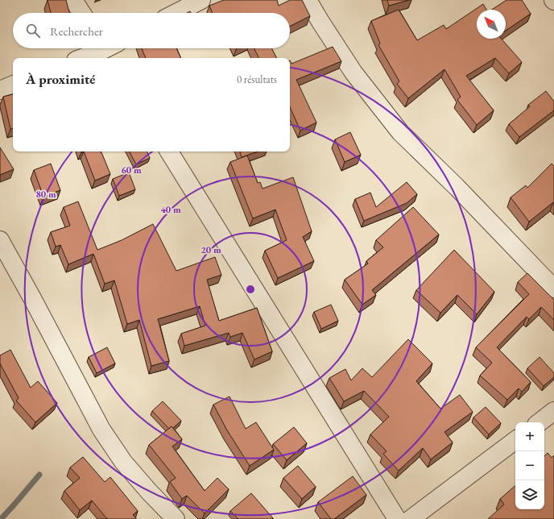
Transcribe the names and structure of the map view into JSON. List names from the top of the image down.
{
  "north": "top left",
  "page": {
    "search": "Rechercher",
    "heading": ["À proximité", "0 résultats"],
    "map_buttons": ["+", "−"]
  },
  "rings": [
    "60 m",
    "80 m",
    "40 m",
    "20 m"
  ]
}
